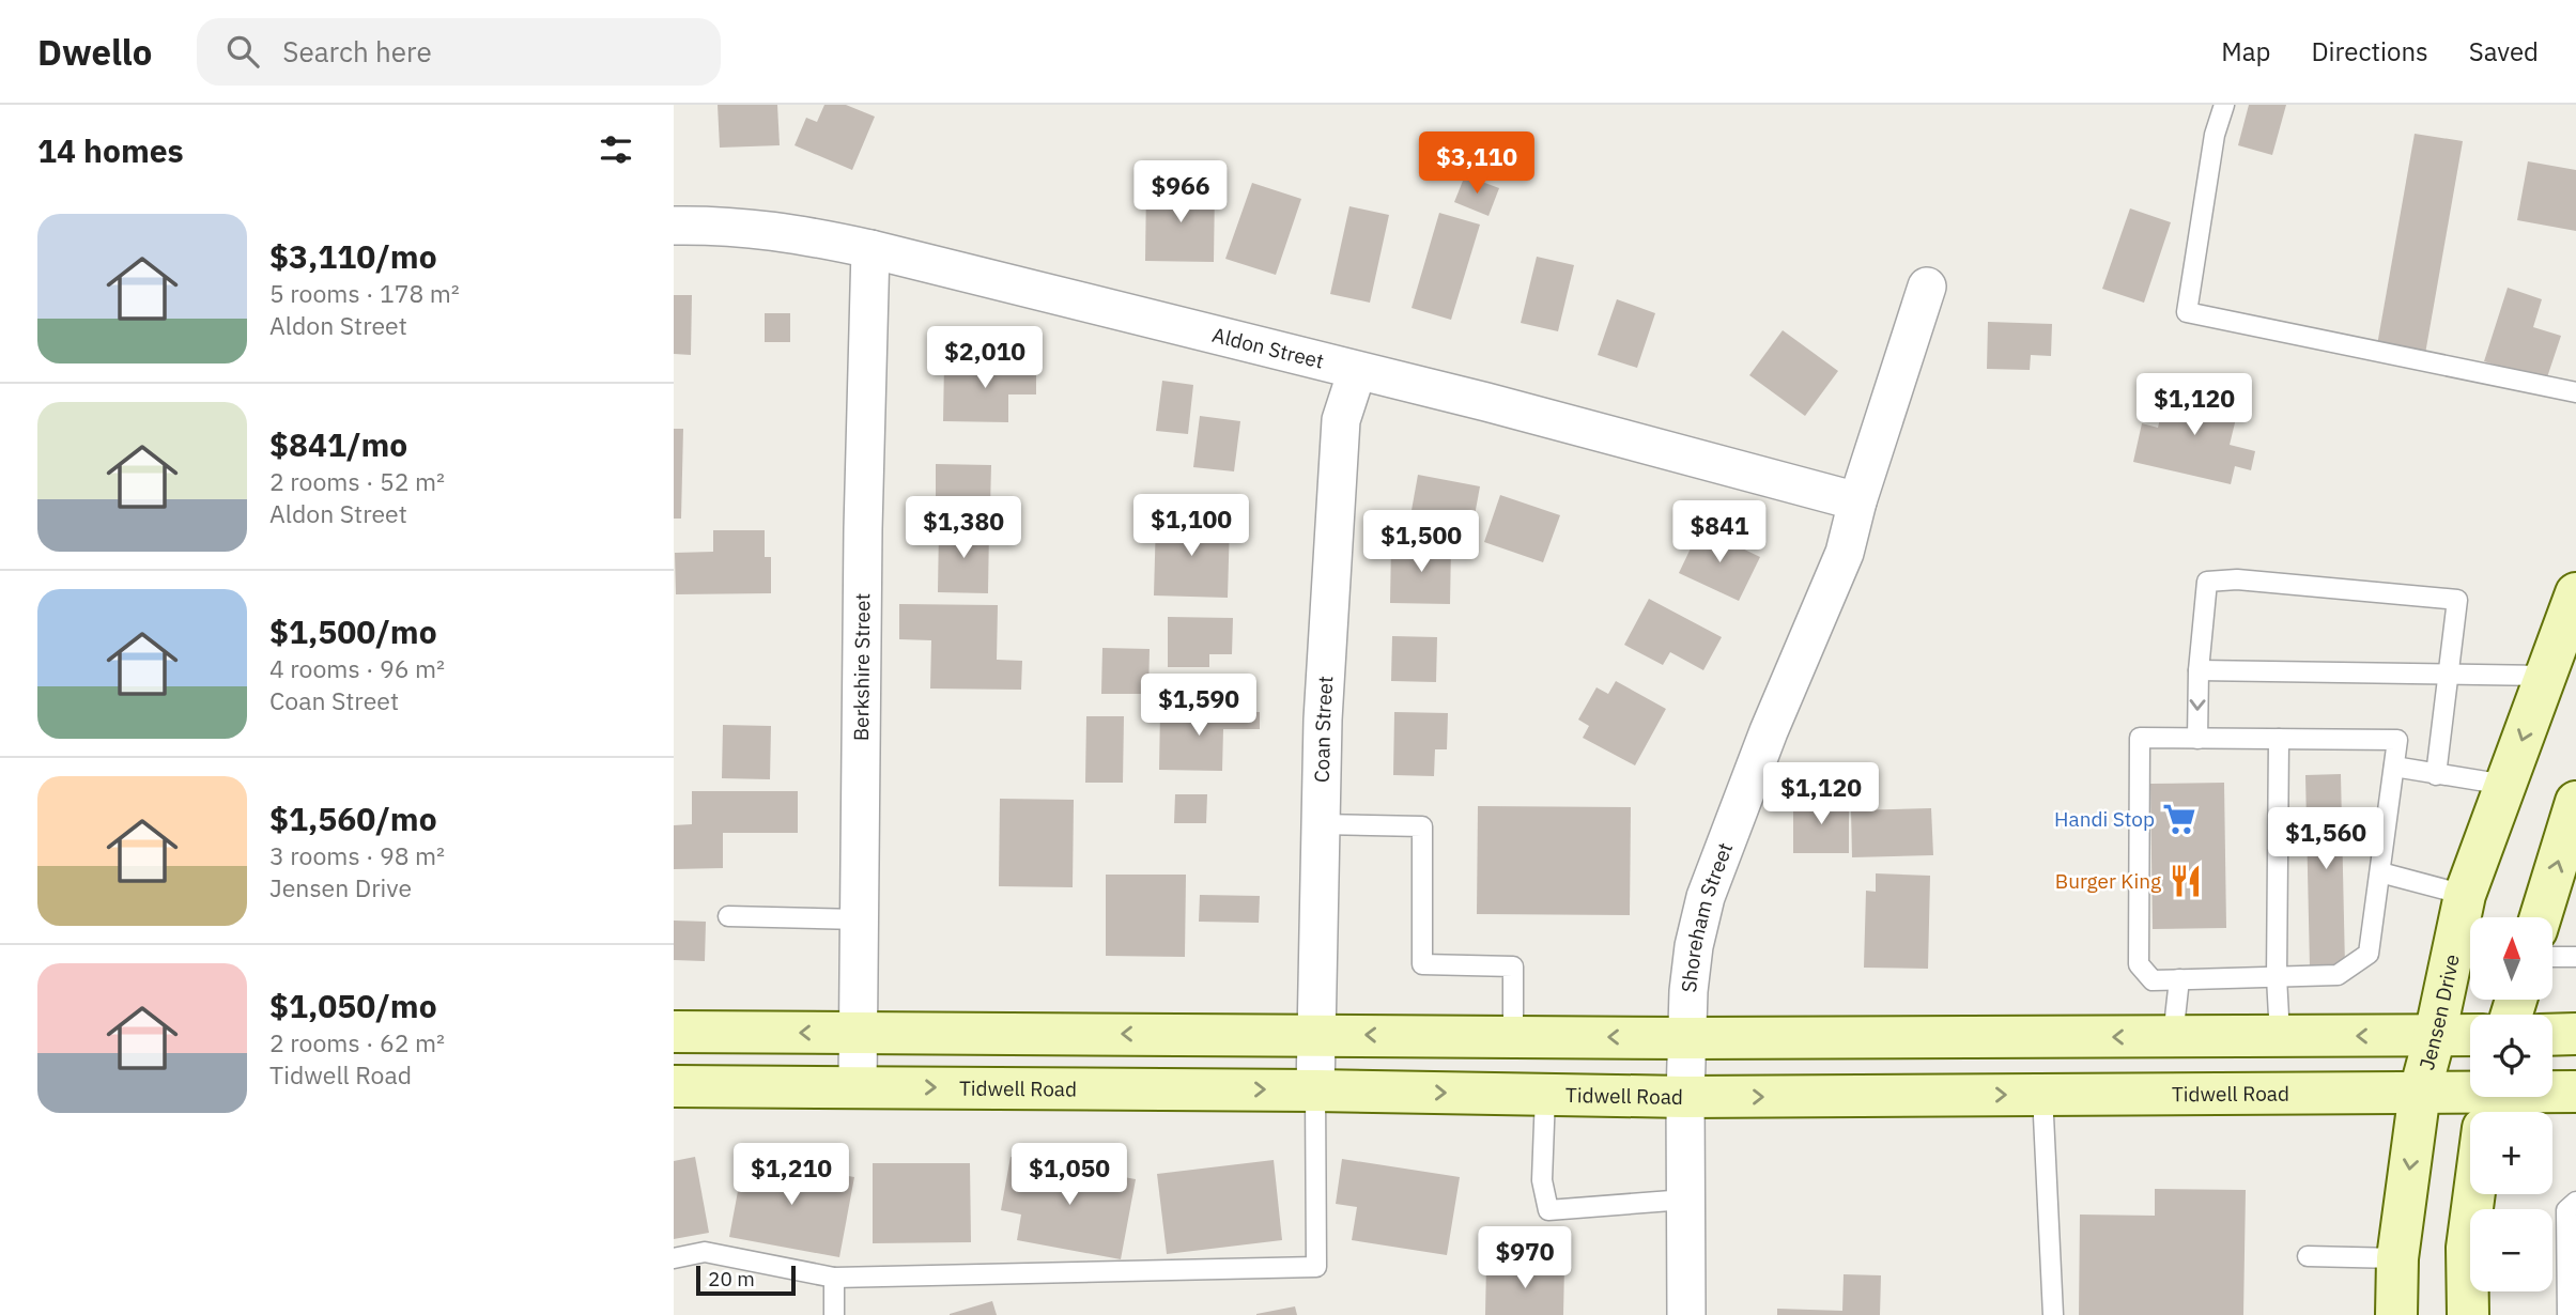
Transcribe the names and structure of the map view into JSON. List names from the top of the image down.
{
  "streets": {
    "main road": ["Jensen Drive", "Tidwell Road"],
    "street": [
      "Aldon Street",
      "Berkshire Street",
      "Coan Street",
      "Shoreham Street"
    ]
  },
  "crossings": [
    ["Aldon Street", "Berkshire Street"],
    ["Aldon Street", "Coan Street"],
    ["Aldon Street", "Shoreham Street"],
    ["Berkshire Street", "Tidwell Road"],
    ["Coan Street", "Tidwell Road"],
    ["Shoreham Street", "Tidwell Road"],
    ["Jensen Drive", "Tidwell Road"]
  ],
  "places": {
    "supermarket": ["Handi Stop"],
    "restaurant": ["Burger King"]
  },
  "scale_bar": "20 m",
  "north": "top",
  "page": {
    "header": "Dwello",
    "search": "Search here",
    "nav": ["Map", "Directions", "Saved"],
    "heading": "14 homes",
    "price": [
      "$3,110",
      "$966",
      "$2,010",
      "$1,120",
      "$1,100",
      "$1,380",
      "$841",
      "$1,500",
      "$1,590",
      "$1,120",
      "$1,560",
      "$1,210",
      "$1,050",
      "$970"
    ],
    "list": [
      {
        "name": "$3,110/mo",
        "note": "5 rooms · 178 m² · Aldon Street"
      },
      {
        "name": "$841/mo",
        "note": "2 rooms · 52 m² · Aldon Street"
      },
      {
        "name": "$1,500/mo",
        "note": "4 rooms · 96 m² · Coan Street"
      },
      {
        "name": "$1,560/mo",
        "note": "3 rooms · 98 m² · Jensen Drive"
      },
      {
        "name": "$1,050/mo",
        "note": "2 rooms · 62 m² · Tidwell Road"
      }
    ],
    "map_buttons": ["+", "−"],
    "scale": "20 m"
  }
}
